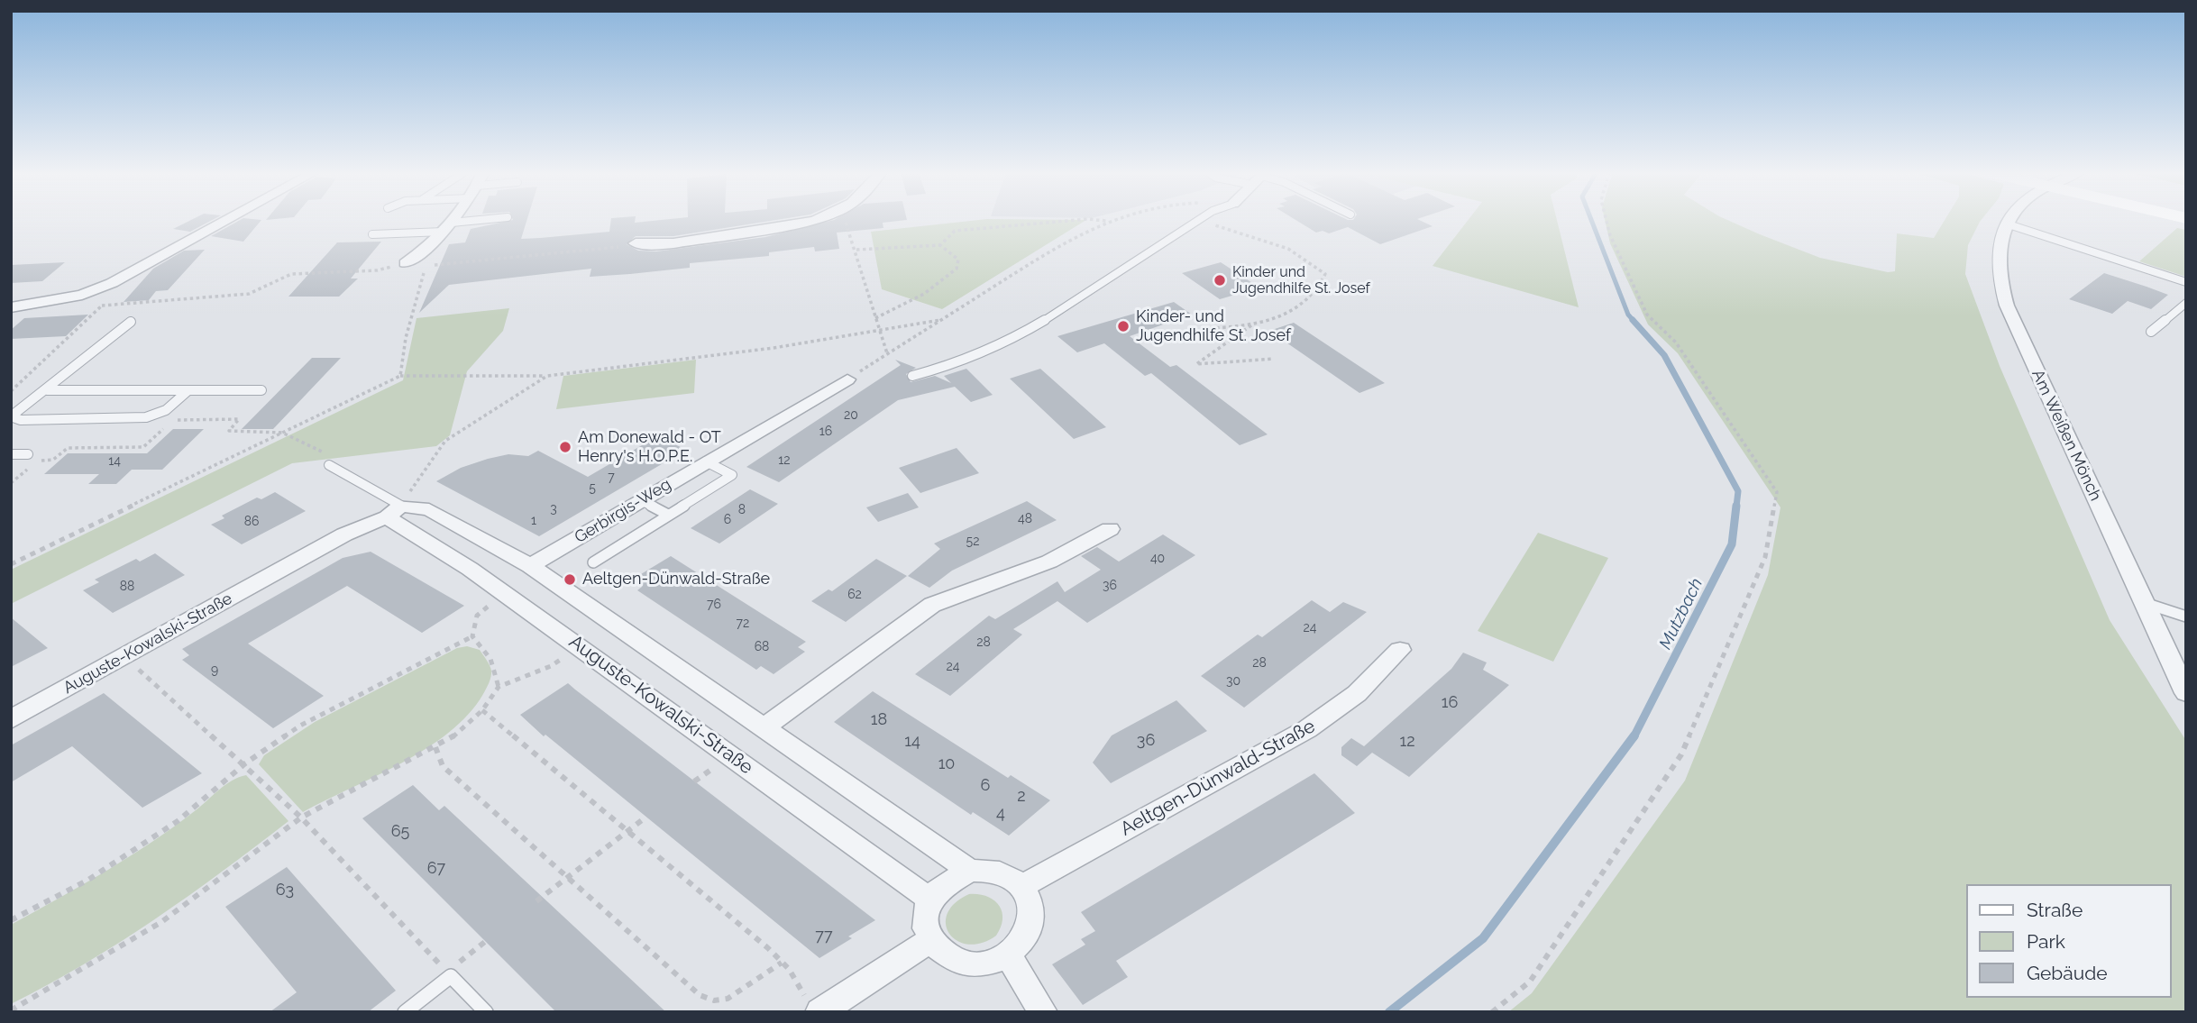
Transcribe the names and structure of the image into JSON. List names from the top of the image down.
{
  "streets": {
    "street": [
      "Am Weißen Mönch",
      "Gerbirgis-Weg",
      "Auguste-Kowalski-Straße",
      "Aeltgen-Dünwald-Straße"
    ]
  },
  "crossings": [
    ["Auguste-Kowalski-Straße", "Aeltgen-Dünwald-Straße"]
  ],
  "water": ["Mutzbach"],
  "places": [
    "Kinder und Jugendhilfe St. Josef",
    "Kinder- und Jugendhilfe St. Josef",
    "Am Donewald - OT Henry's H.O.P.E.",
    "Aeltgen-Dünwald-Straße"
  ],
  "house_numbers": [
    "20",
    "16",
    "12",
    "14",
    "7",
    "5",
    "3",
    "8",
    "48",
    "6",
    "1",
    "86",
    "52",
    "40",
    "36",
    "88",
    "62",
    "76",
    "72",
    "24",
    "28",
    "68",
    "28",
    "24",
    "9",
    "30",
    "16",
    "18",
    "36",
    "14",
    "12",
    "10",
    "6",
    "2",
    "4",
    "65",
    "67",
    "63",
    "77"
  ],
  "legend": ["Straße", "Park", "Gebäude"]
}
